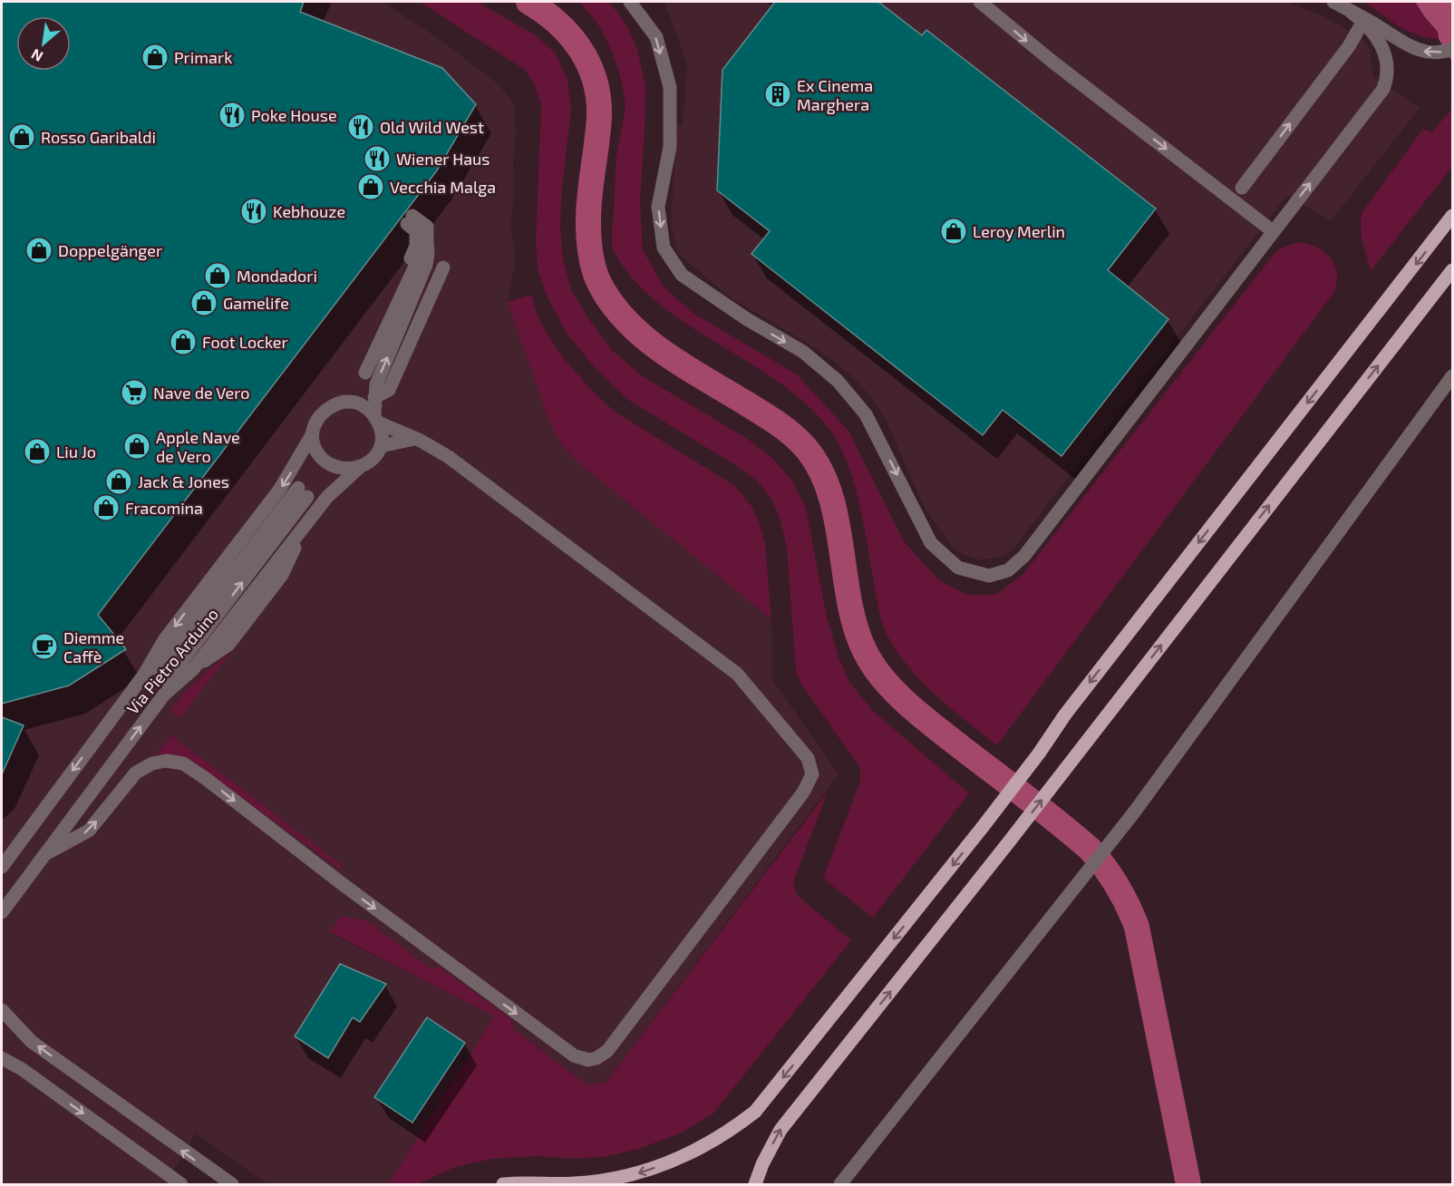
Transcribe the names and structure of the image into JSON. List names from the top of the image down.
{
  "streets": {
    "street": ["Via Pietro Arduino"]
  },
  "places": {
    "shop": [
      "Primark",
      "Rosso Garibaldi",
      "Vecchia Malga",
      "Leroy Merlin",
      "Doppelgänger",
      "Mondadori",
      "Gamelife",
      "Foot Locker",
      "Apple Nave de Vero",
      "Liu Jo",
      "Jack & Jones",
      "Fracomina"
    ],
    "building": ["Ex Cinema Marghera"],
    "restaurant": [
      "Poke House",
      "Old Wild West",
      "Wiener Haus",
      "Kebhouze"
    ],
    "supermarket": ["Nave de Vero"],
    "cafe": ["Diemme Caffè"]
  },
  "north": "bottom left"
}
